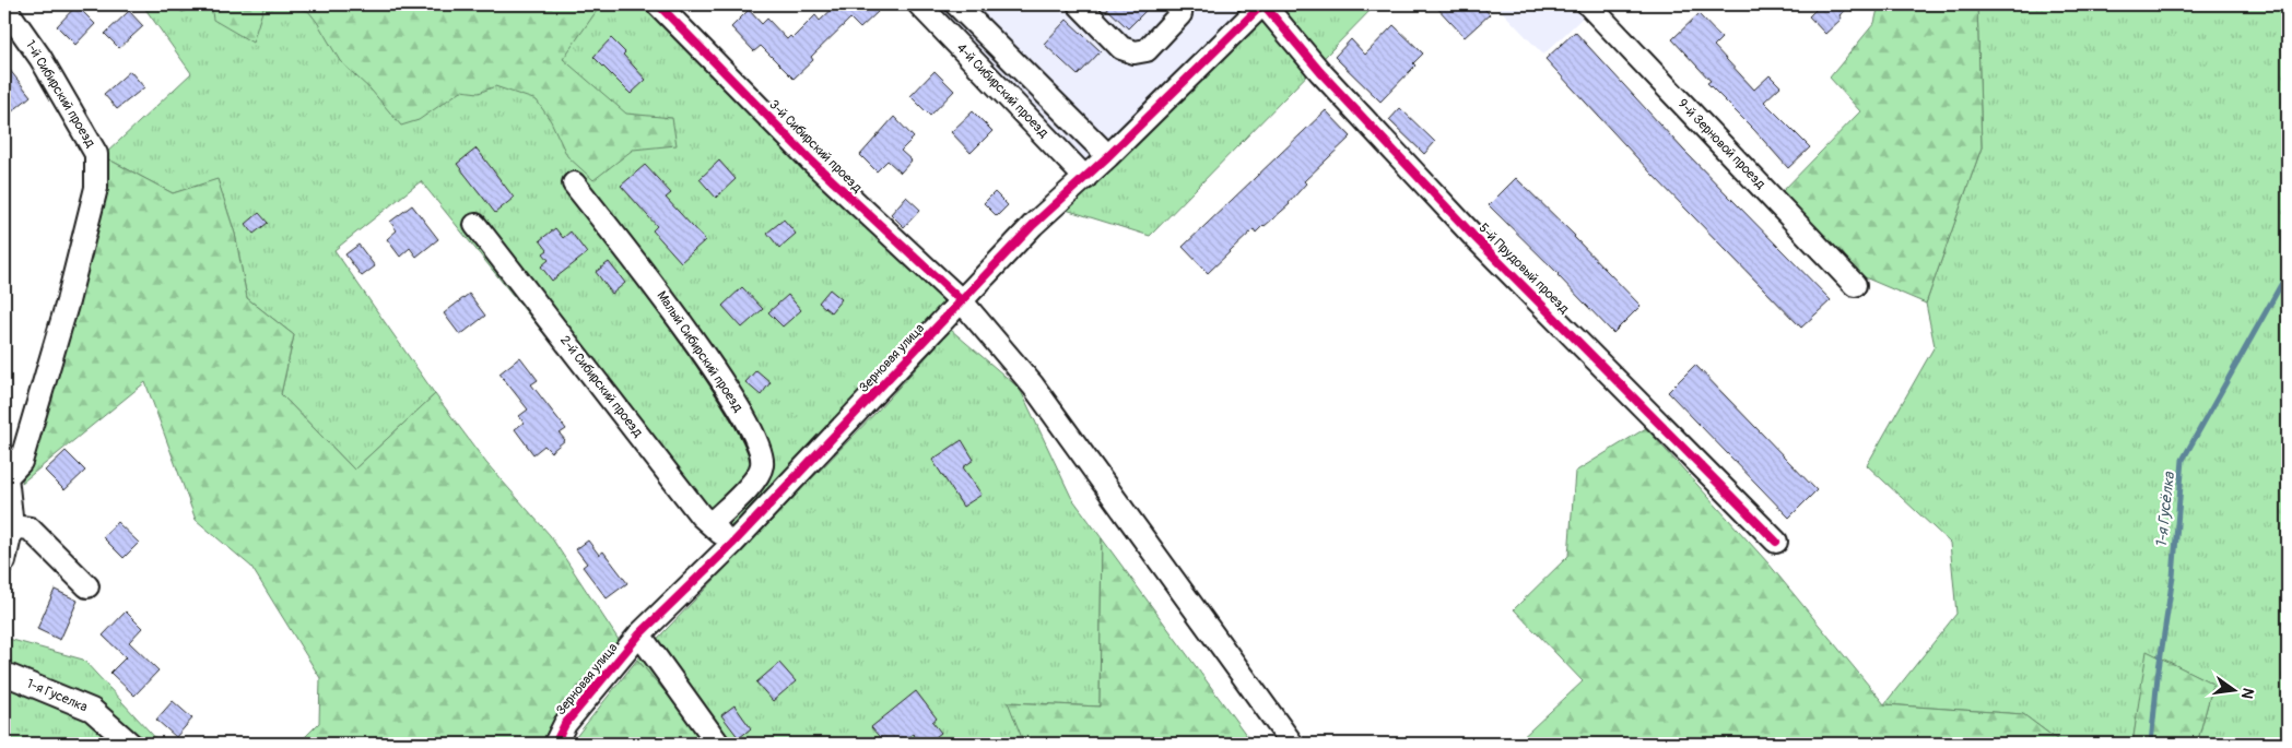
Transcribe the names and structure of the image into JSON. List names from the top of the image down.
{
  "streets": {
    "street": [
      "4-й Сибирский проезд",
      "1-й Сибирский проезд",
      "9-й Зерновой проезд",
      "3-й Сибирский проезд",
      "5-й Прудовый проезд",
      "Малый Сибирский проезд",
      "Зерновая улица",
      "2-й Сибирский проезд",
      "1-я Гуселка"
    ]
  },
  "crossings": [
    ["4-й Сибирский проезд", "Зерновая улица"],
    ["3-й Сибирский проезд", "Зерновая улица"],
    ["5-й Прудовый проезд", "Зерновая улица"],
    ["Малый Сибирский проезд", "2-й Сибирский проезд"],
    ["Зерновая улица", "2-й Сибирский проезд"]
  ],
  "water": ["1-я Гусёлка"],
  "north": "right"
}
